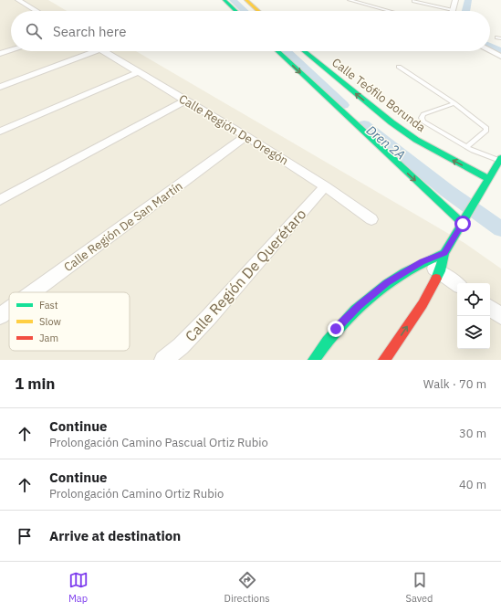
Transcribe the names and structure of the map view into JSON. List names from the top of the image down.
{
  "streets": {
    "street": [
      "Calle Teófilo Borunda",
      "Calle Región De Oregón",
      "Calle Región De San Martín",
      "Calle Región De Querétaro"
    ]
  },
  "crossings": [
    ["Calle Región De Oregón", "Calle Región De San Martín"],
    ["Calle Región De Oregón", "Calle Región De Querétaro"]
  ],
  "water": ["Dren 2A"],
  "legend": ["Fast", "Slow", "Jam"],
  "page": {
    "search": "Search here",
    "heading": ["1 min", "Walk · 70 m"],
    "list": [
      ["Continue", "Prolongación Camino Pascual Ortiz Rubio", "30 m"],
      ["Continue", "Prolongación Camino Ortiz Rubio", "40 m"],
      "Arrive at destination"
    ],
    "nav": ["Map", "Directions", "Saved"]
  }
}
